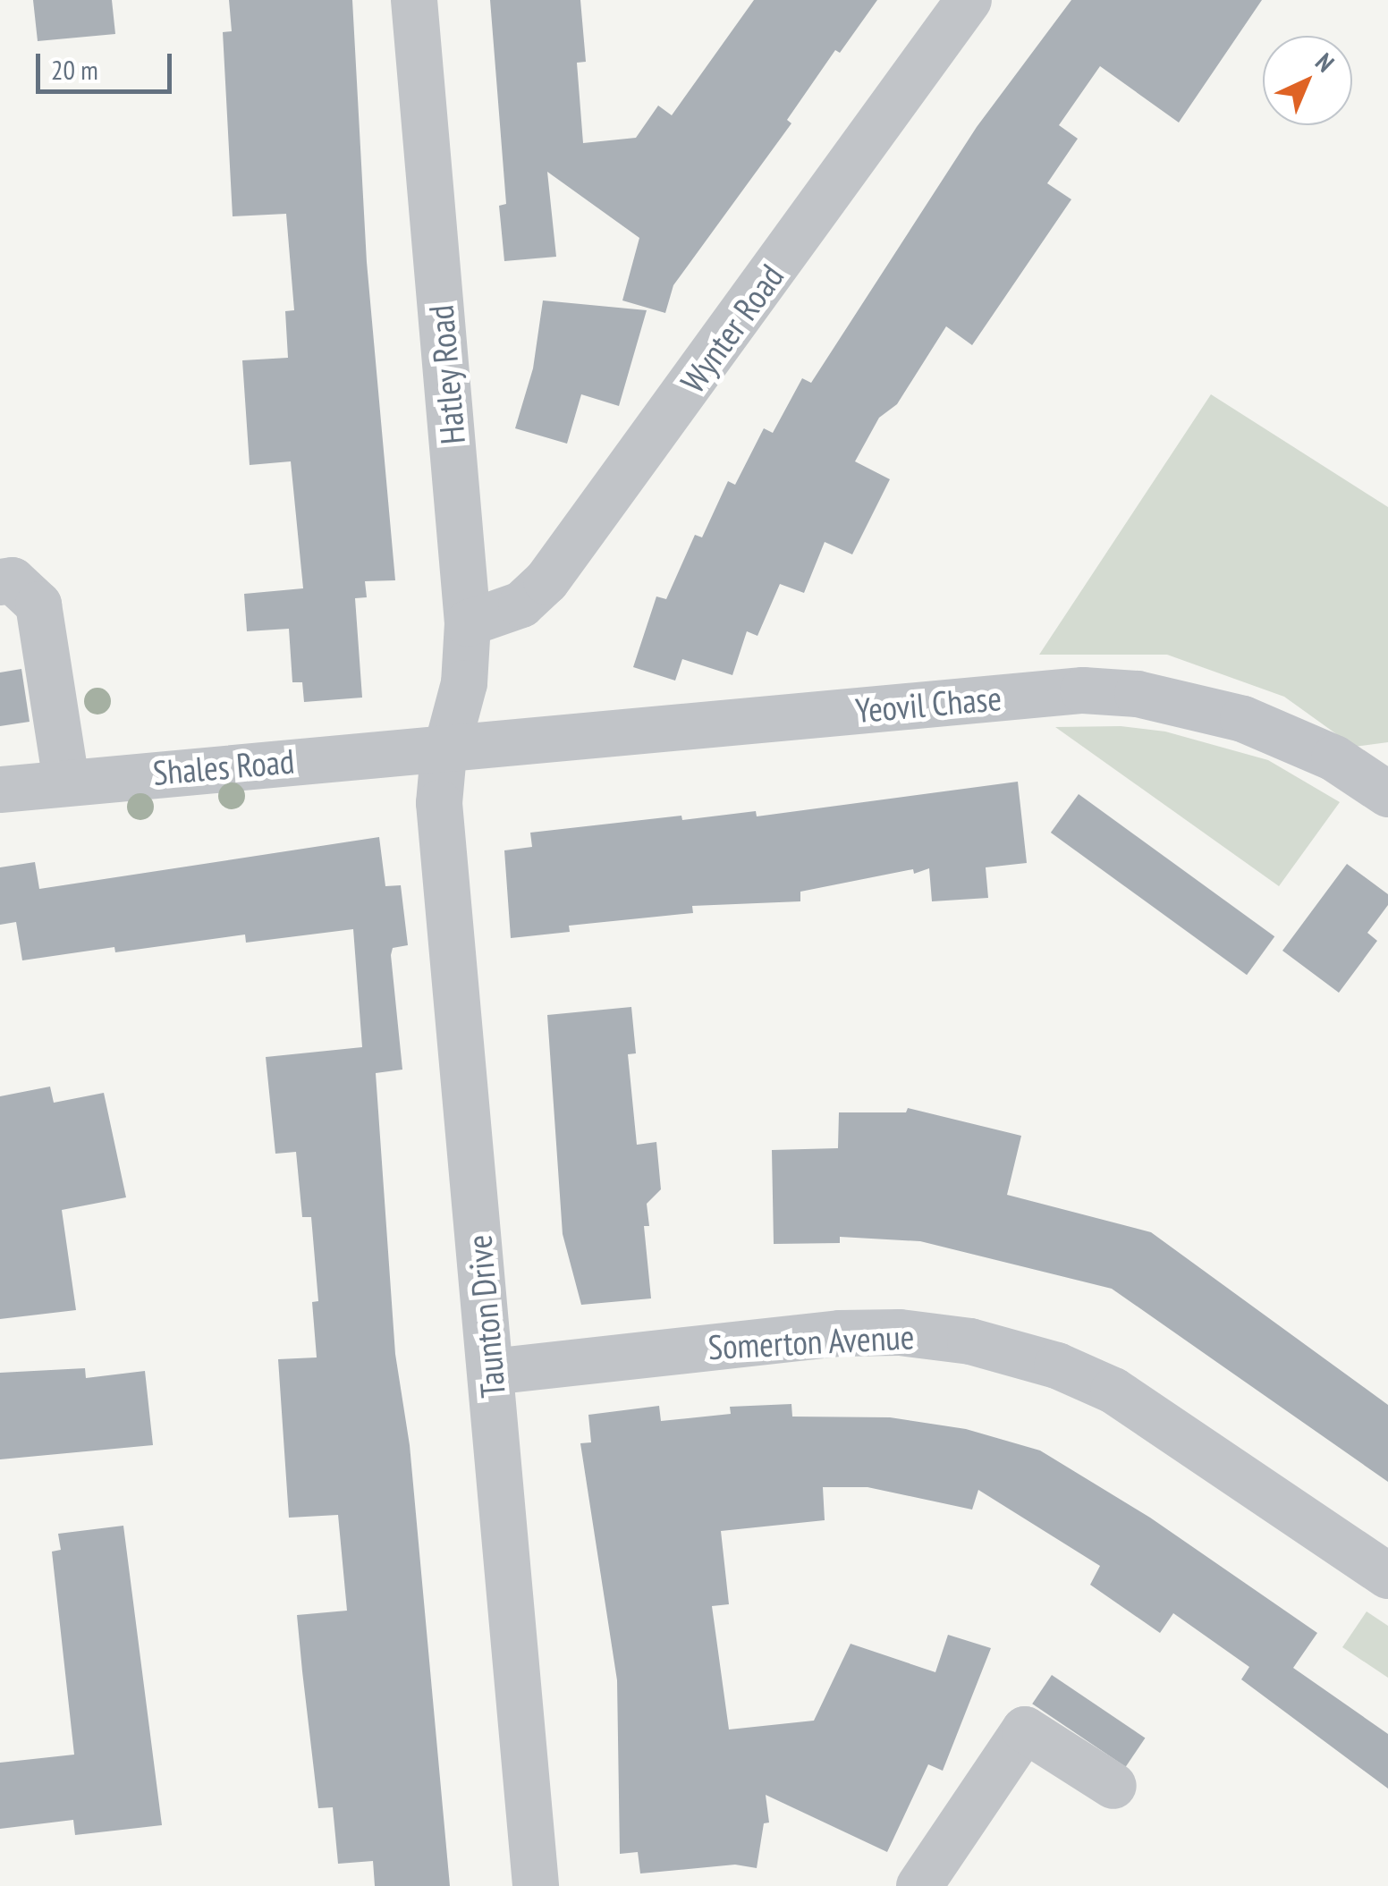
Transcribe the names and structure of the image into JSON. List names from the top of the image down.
{
  "streets": {
    "street": [
      "Wynter Road",
      "Hatley Road",
      "Yeovil Chase",
      "Shales Road",
      "Taunton Drive",
      "Somerton Avenue"
    ]
  },
  "crossings": [
    ["Wynter Road", "Hatley Road"],
    ["Hatley Road", "Yeovil Chase"],
    ["Hatley Road", "Shales Road"],
    ["Hatley Road", "Taunton Drive"],
    ["Yeovil Chase", "Shales Road"],
    ["Yeovil Chase", "Taunton Drive"],
    ["Shales Road", "Taunton Drive"],
    ["Taunton Drive", "Somerton Avenue"]
  ],
  "scale_bar": "20 m",
  "north": "top right"
}
